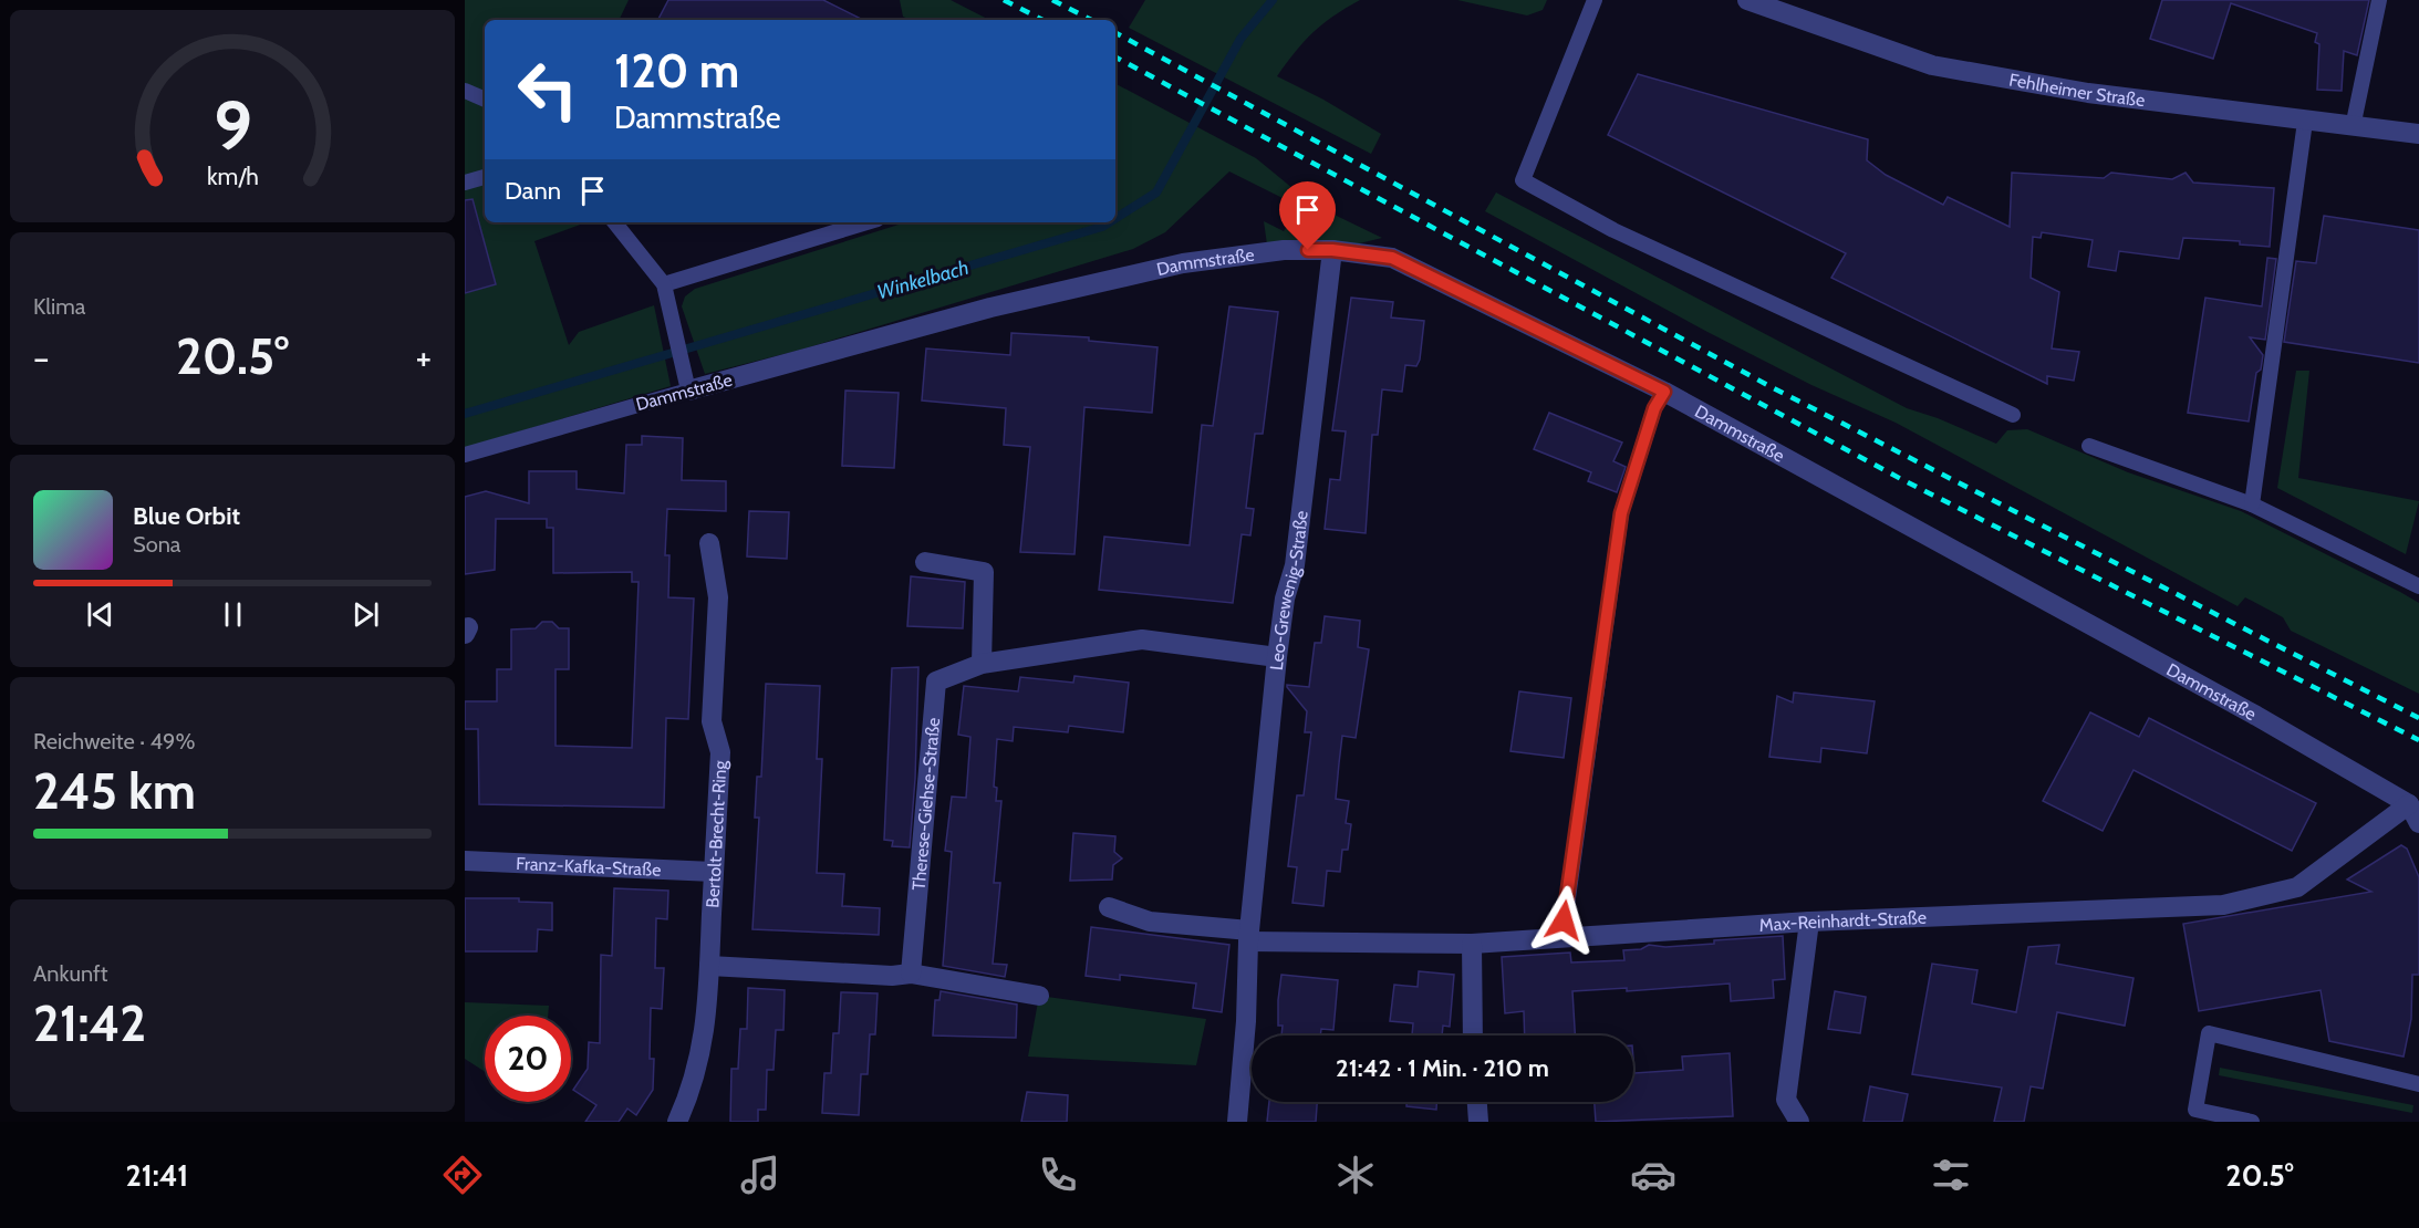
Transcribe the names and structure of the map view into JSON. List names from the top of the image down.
{
  "streets": {
    "street": [
      "Fehlheimer Straße",
      "Dammstraße",
      "Leo-Grewenig-Straße",
      "Therese-Giehse-Straße",
      "Bertolt-Brecht-Ring",
      "Franz-Kafka-Straße",
      "Max-Reinhardt-Straße"
    ]
  },
  "crossings": [
    ["Dammstraße", "Leo-Grewenig-Straße"],
    ["Dammstraße", "Max-Reinhardt-Straße"],
    ["Leo-Grewenig-Straße", "Therese-Giehse-Straße"],
    ["Leo-Grewenig-Straße", "Max-Reinhardt-Straße"],
    ["Bertolt-Brecht-Ring", "Franz-Kafka-Straße"]
  ],
  "water": ["Winkelbach"],
  "page": {
    "turn": ["120 m", "Dammstraße"],
    "then": "Dann",
    "tile": [
      "Klima",
      ["Reichweite · 49%", "245 km"],
      ["Ankunft", "21:42"]
    ],
    "heat": ["−", "20.5°", "+"],
    "song": ["Blue Orbit", "Sona"],
    "limit": "20",
    "trip": "21:42 · 1 Min. · 210 m",
    "tabs": ["21:41", "20.5°"],
    "gauge": ["9", "km/h"]
  }
}
